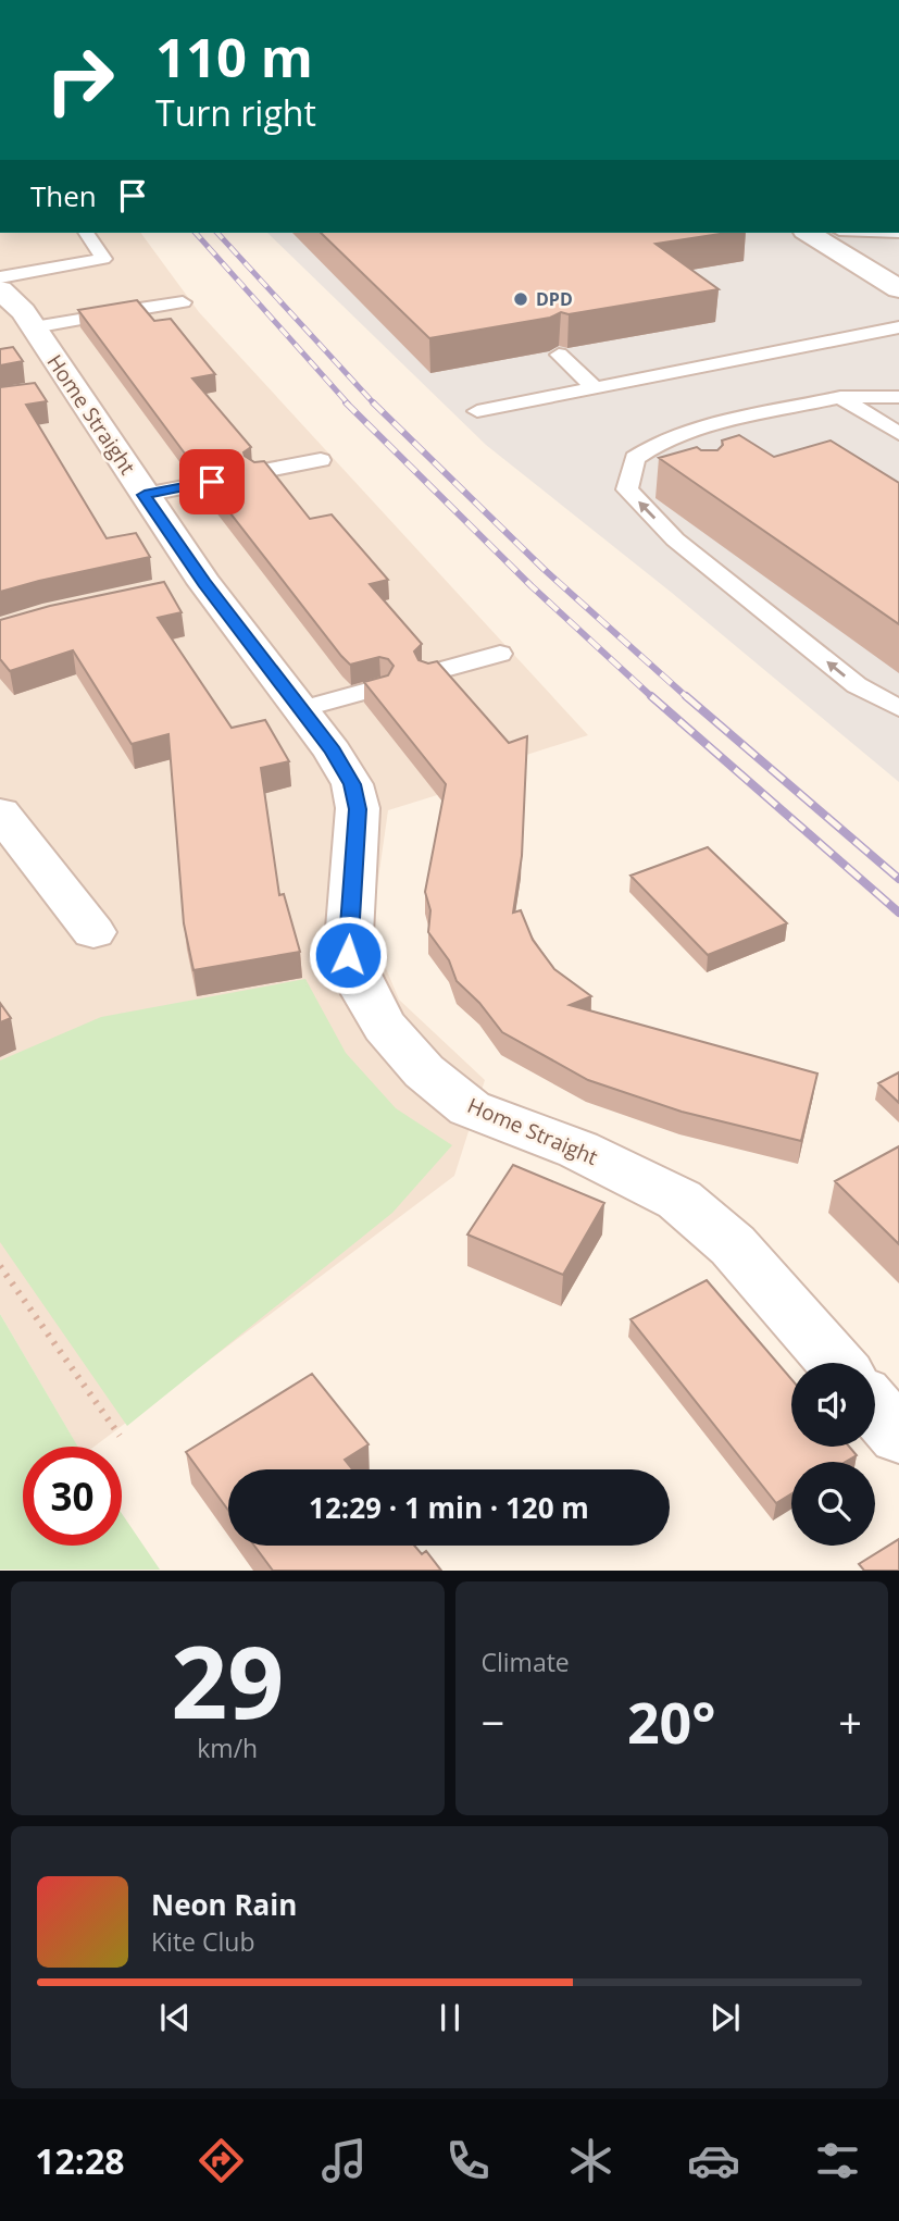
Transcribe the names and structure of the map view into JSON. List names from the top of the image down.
{
  "streets": {
    "street": ["Home Straight"]
  },
  "places": ["DPD"],
  "page": {
    "turn": ["110 m", "Turn right"],
    "then": "Then",
    "limit": "30",
    "trip": "12:29 · 1 min · 120 m",
    "tile": [
      ["29", "km/h"],
      "Climate"
    ],
    "heat": ["−", "20°", "+"],
    "song": ["Neon Rain", "Kite Club"],
    "tabs": "12:28"
  }
}
